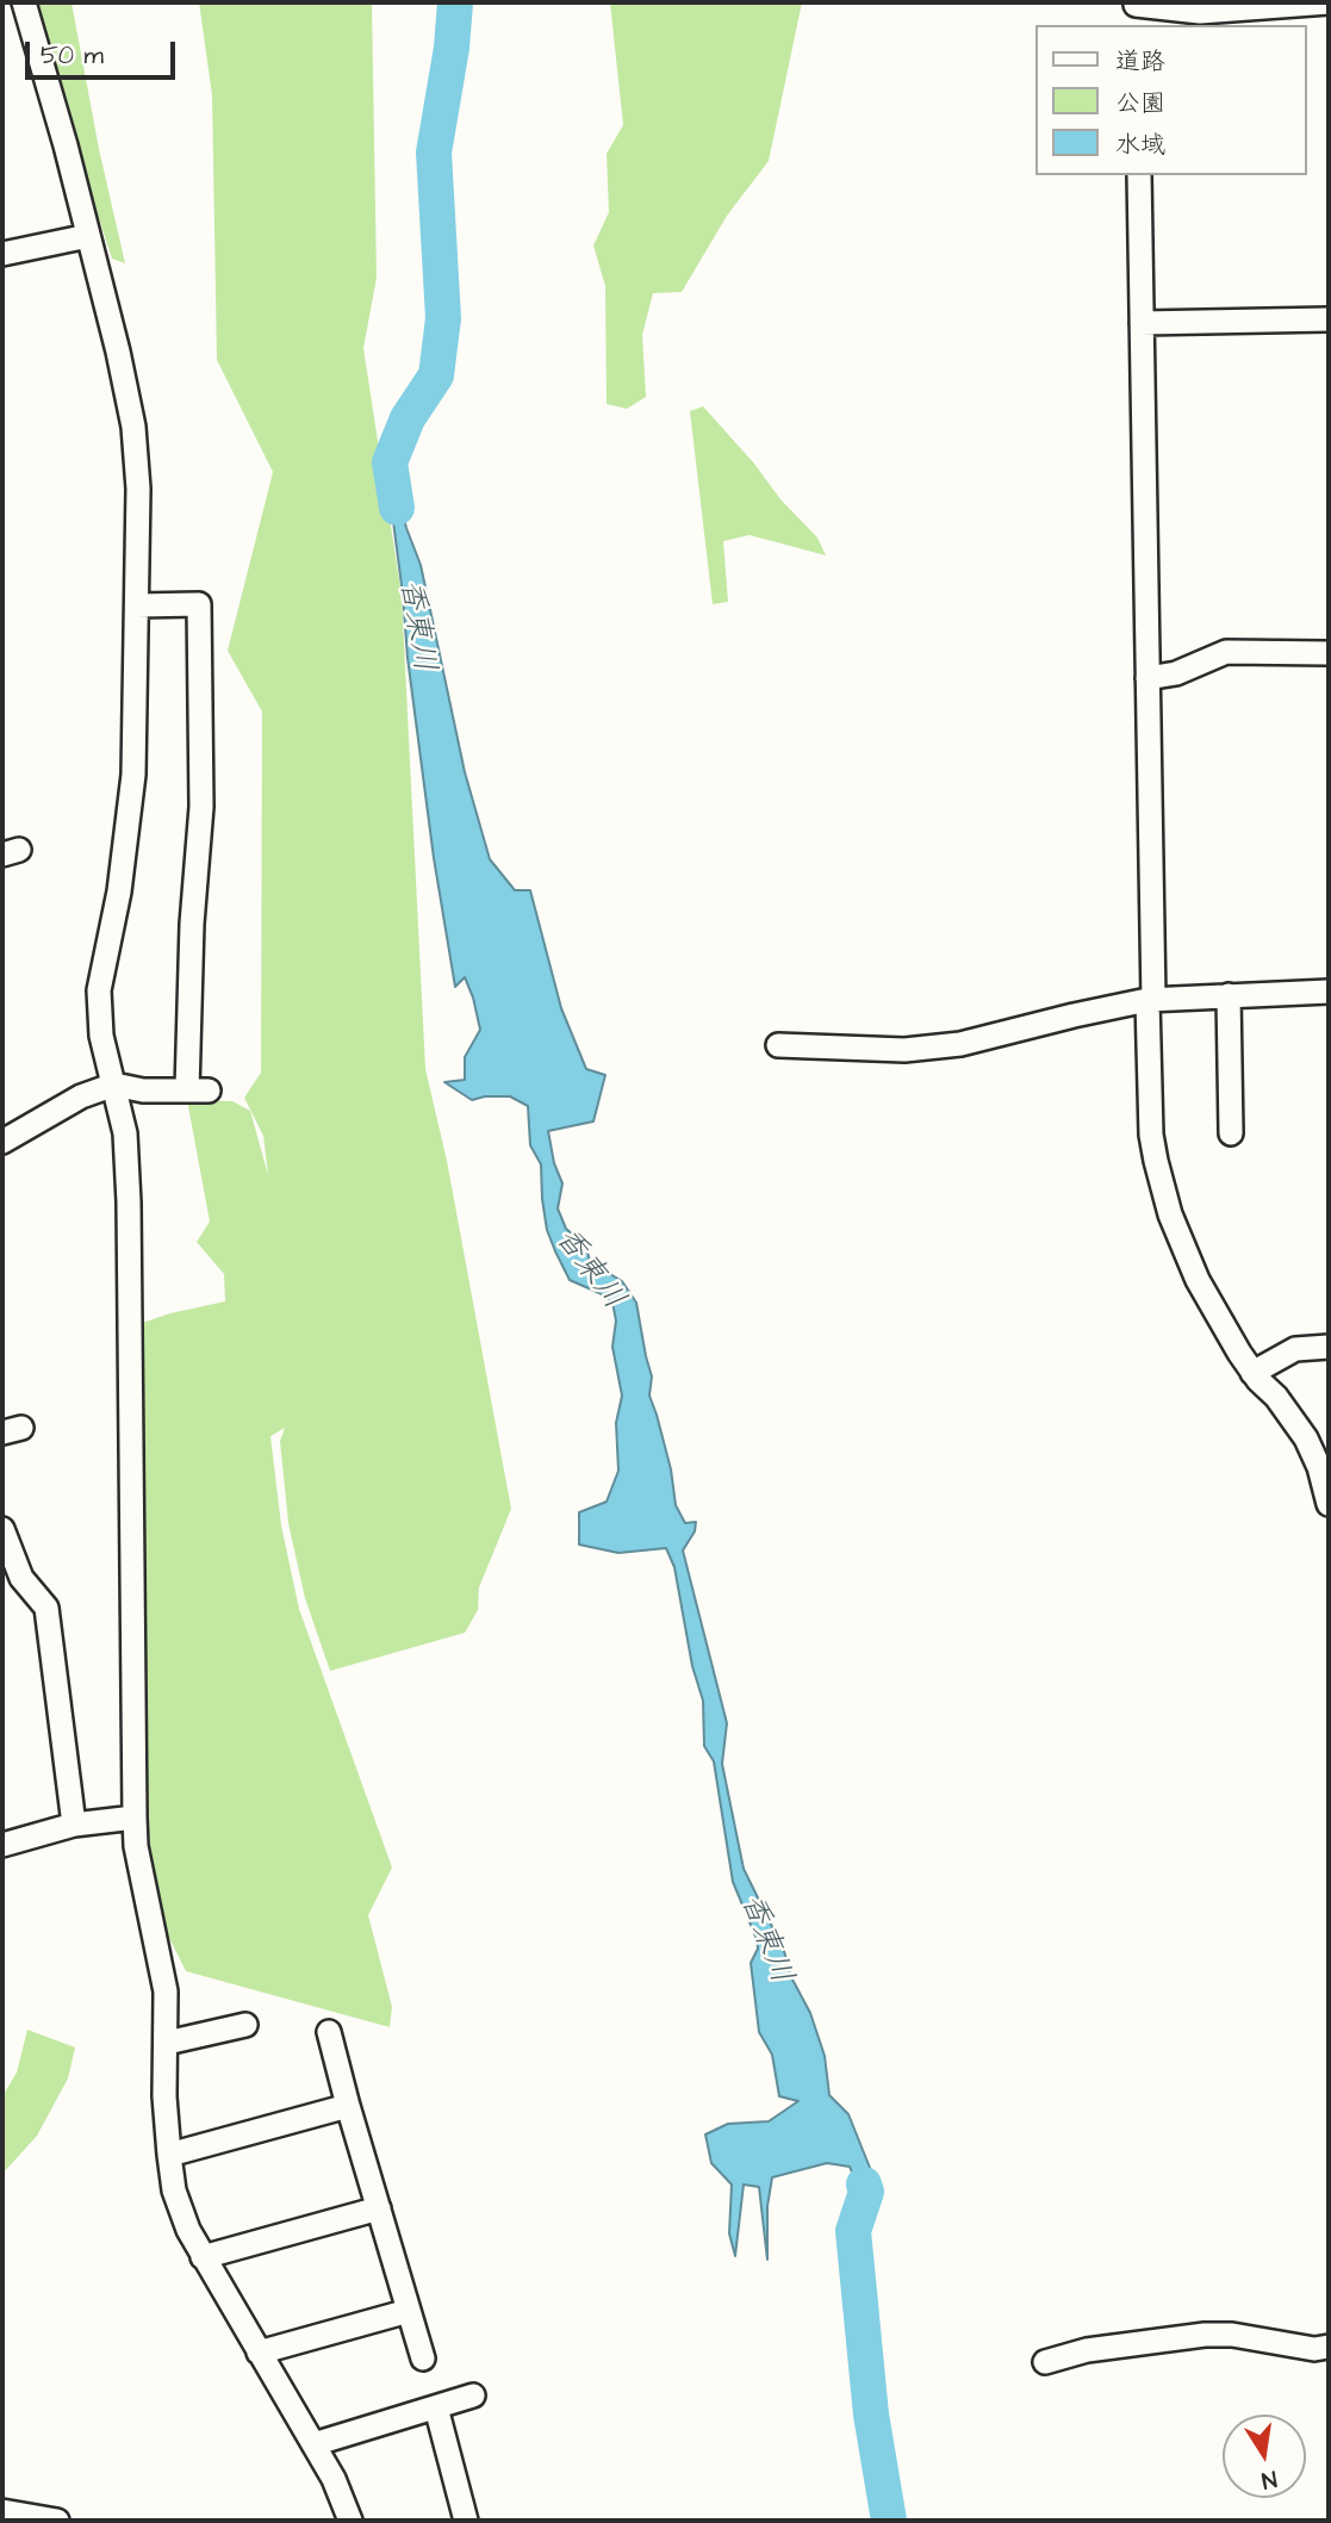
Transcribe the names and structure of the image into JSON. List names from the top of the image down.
{
  "water": ["香東川"],
  "legend": ["道路", "公園", "水域"],
  "scale_bar": "50 m",
  "north": "bottom"
}
